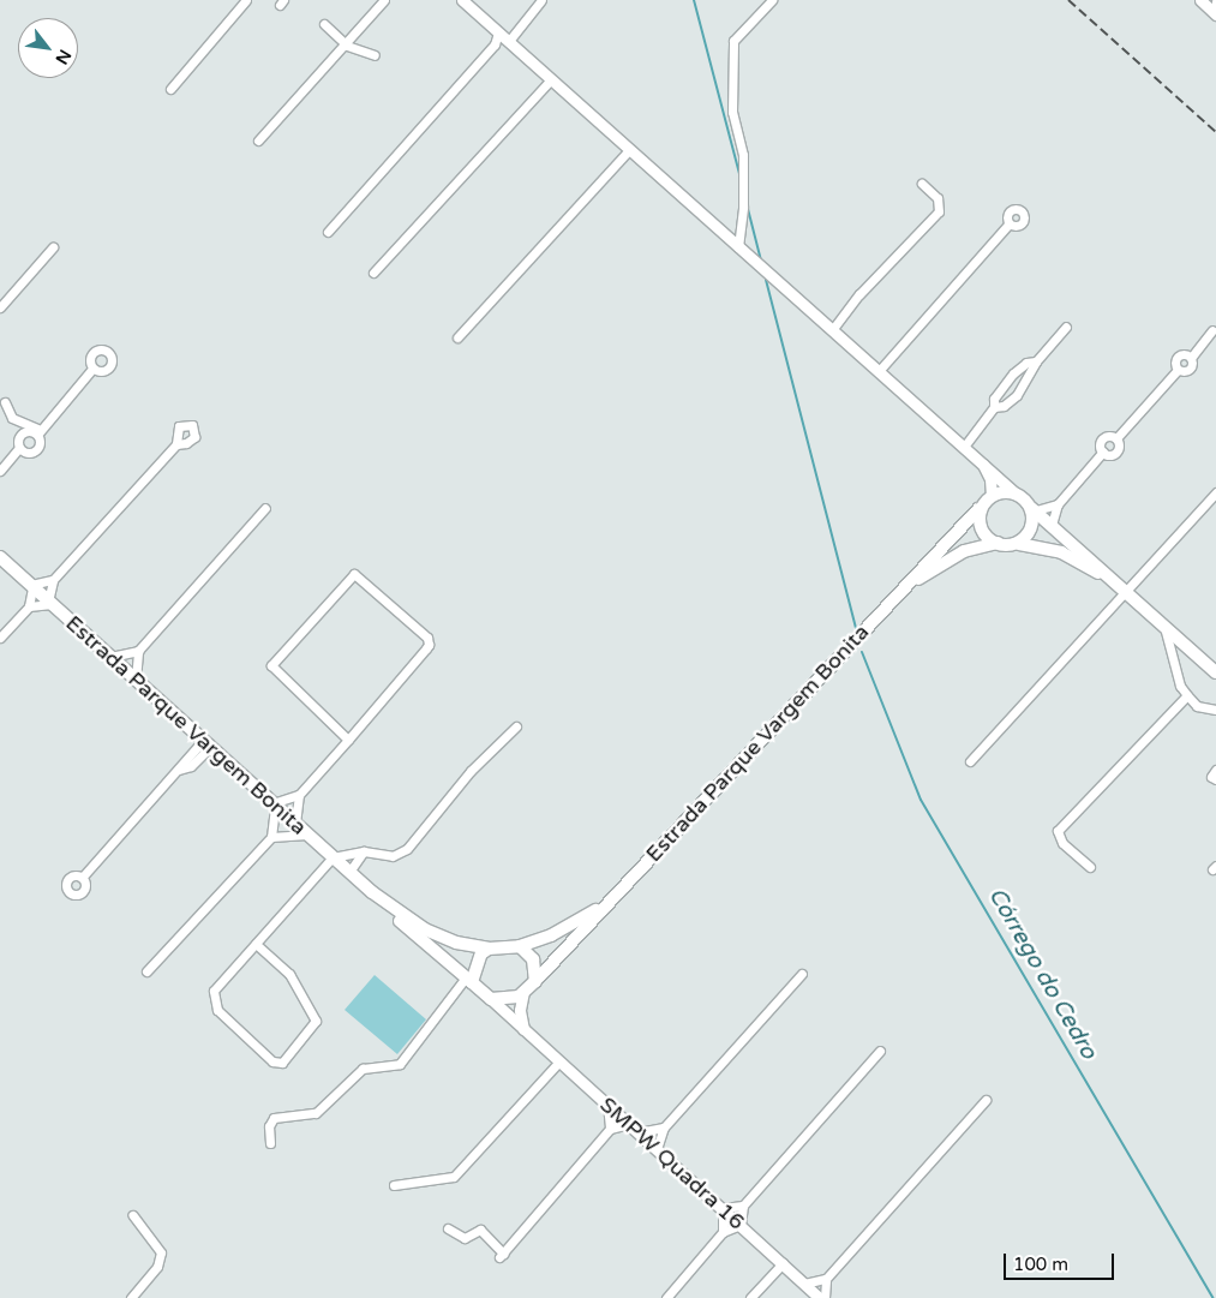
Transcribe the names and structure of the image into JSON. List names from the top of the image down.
{
  "streets": {
    "main road": ["Estrada Parque Vargem Bonita"],
    "street": ["SMPW Quadra 16"]
  },
  "crossings": [
    ["Estrada Parque Vargem Bonita", "SMPW Quadra 16"]
  ],
  "water": ["Córrego do Cedro"],
  "scale_bar": "100 m",
  "north": "bottom right"
}
